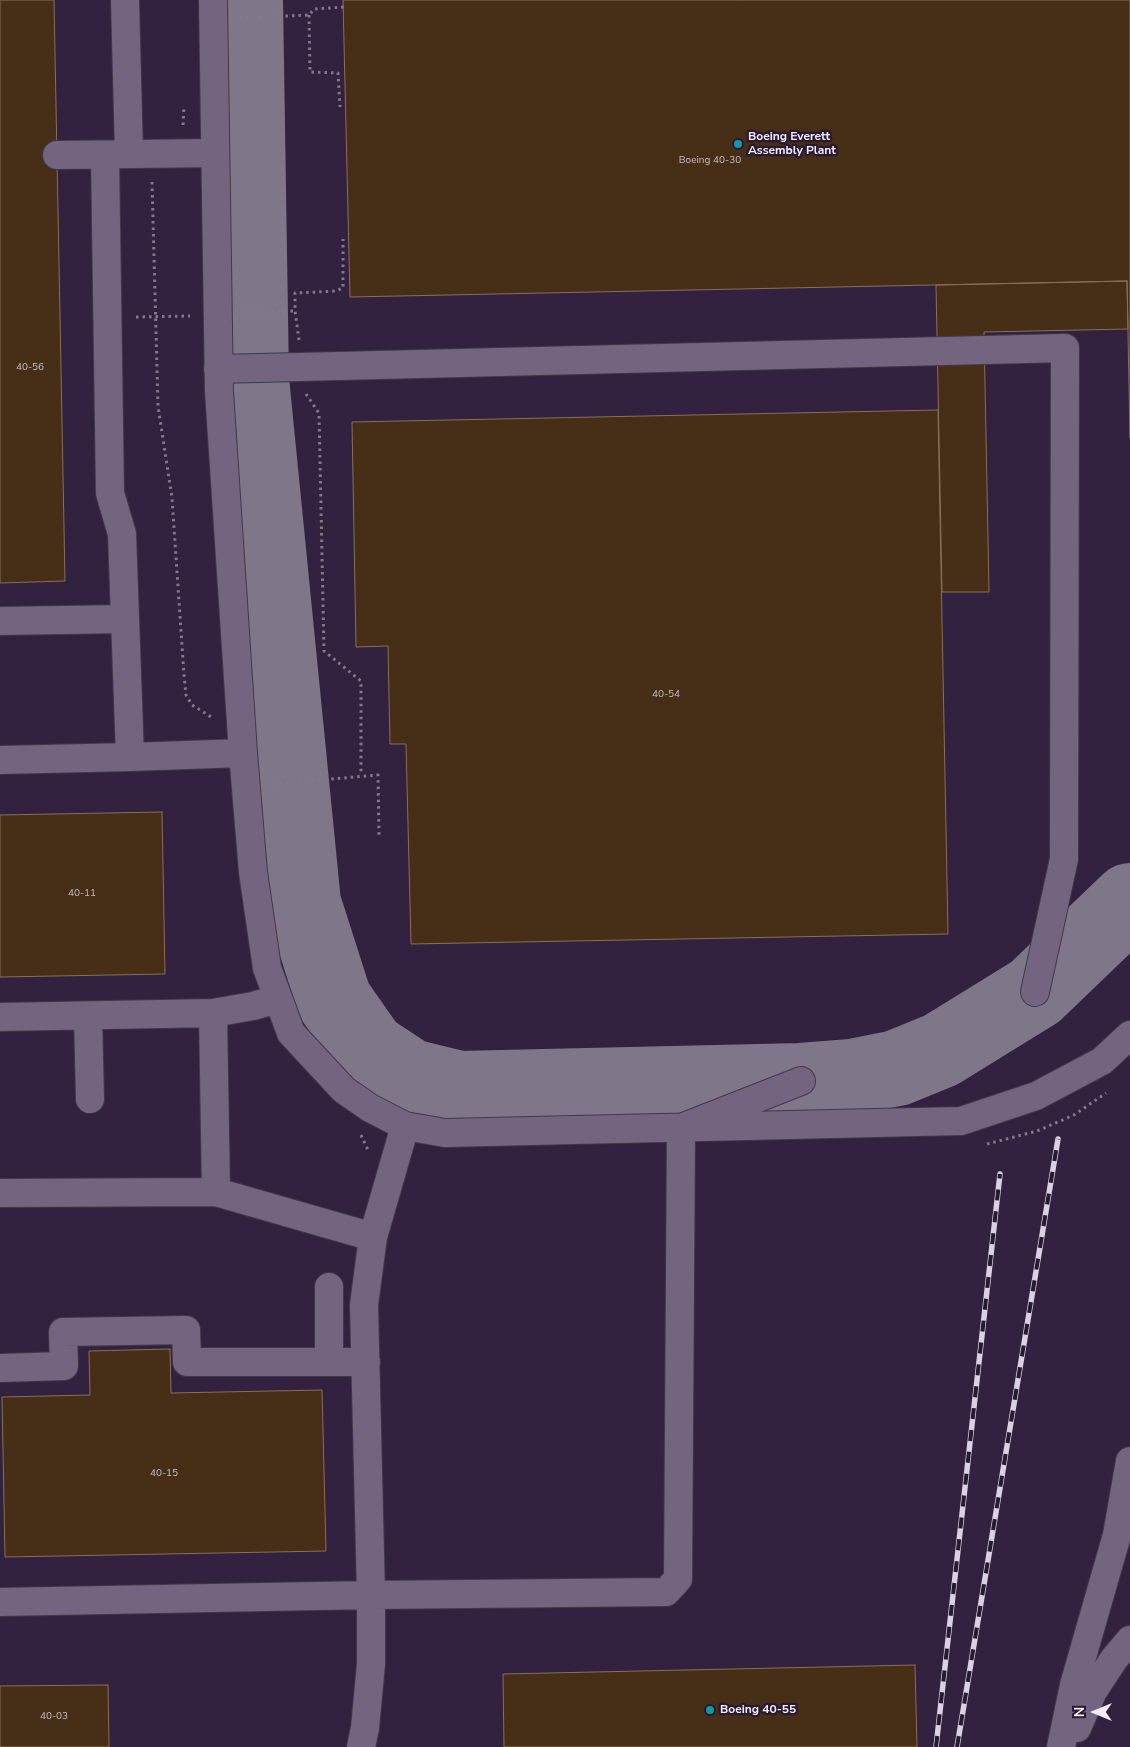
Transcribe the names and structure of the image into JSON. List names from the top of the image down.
{
  "places": ["Boeing Everett Assembly Plant", "Boeing 40-55"],
  "house_numbers": [
    "Boeing 40-30",
    "40-56",
    "40-54",
    "40-11",
    "40-15",
    "40-03"
  ],
  "north": "left"
}
